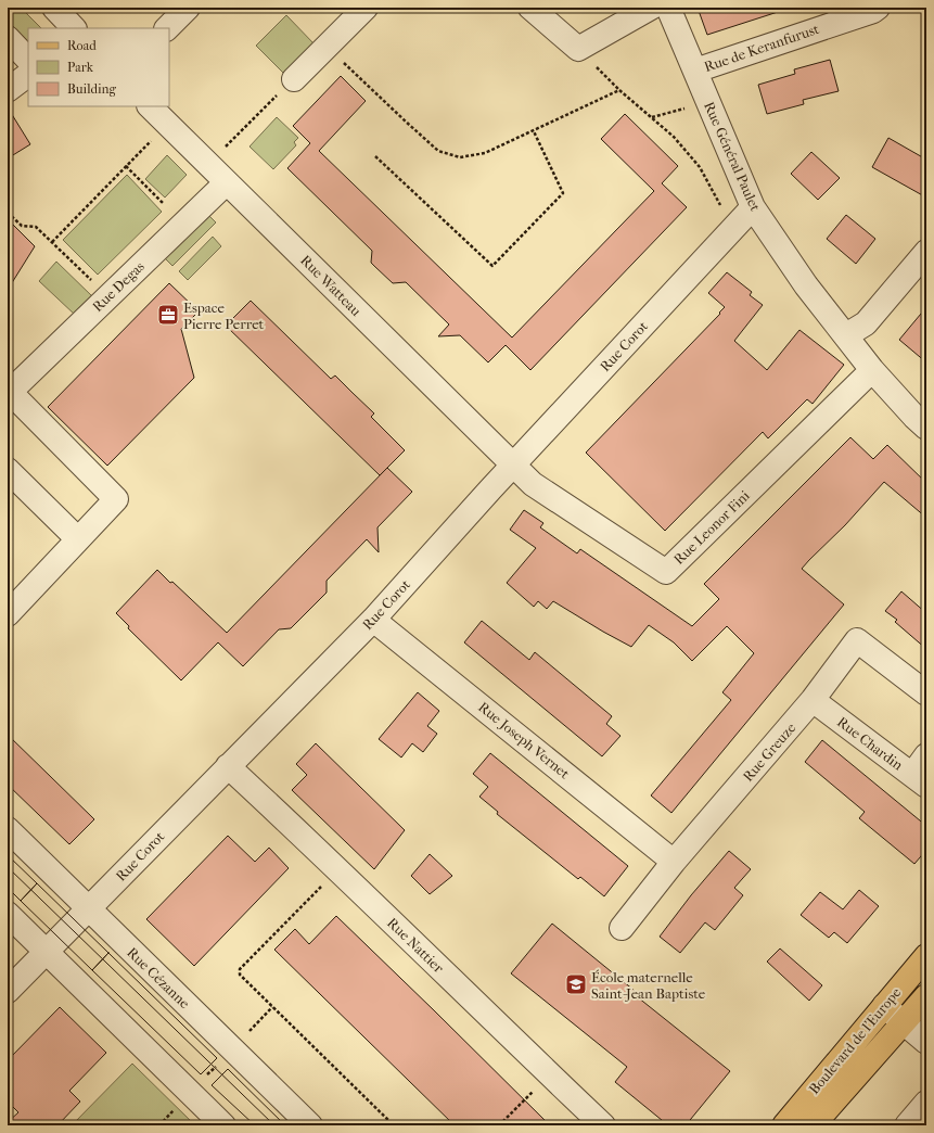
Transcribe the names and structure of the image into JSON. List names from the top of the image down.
{
  "streets": {
    "main road": ["Boulevard de l'Europe"],
    "street": [
      "Rue de Keranfurust",
      "Rue Général Paulet",
      "Rue Watteau",
      "Rue Degas",
      "Rue Corot",
      "Rue Leonor Fini",
      "Rue Joseph Vernet",
      "Rue Chardin",
      "Rue Greuze",
      "Rue Nattier",
      "Rue Cézanne"
    ]
  },
  "crossings": [
    ["Rue de Keranfurust", "Rue Général Paulet"],
    ["Rue Général Paulet", "Rue Corot"],
    ["Rue Général Paulet", "Rue Leonor Fini"],
    ["Rue Watteau", "Rue Degas"],
    ["Rue Watteau", "Rue Corot"],
    ["Rue Watteau", "Rue Leonor Fini"],
    ["Rue Corot", "Rue Leonor Fini"],
    ["Rue Corot", "Rue Joseph Vernet"],
    ["Rue Corot", "Rue Nattier"],
    ["Rue Corot", "Rue Cézanne"],
    ["Rue Joseph Vernet", "Rue Greuze"],
    ["Rue Chardin", "Rue Greuze"]
  ],
  "places": {
    "office": ["Espace Pierre Perret"],
    "school or university": ["École maternelle Saint-Jean Baptiste"]
  },
  "legend": ["Road", "Park", "Building"]
}
